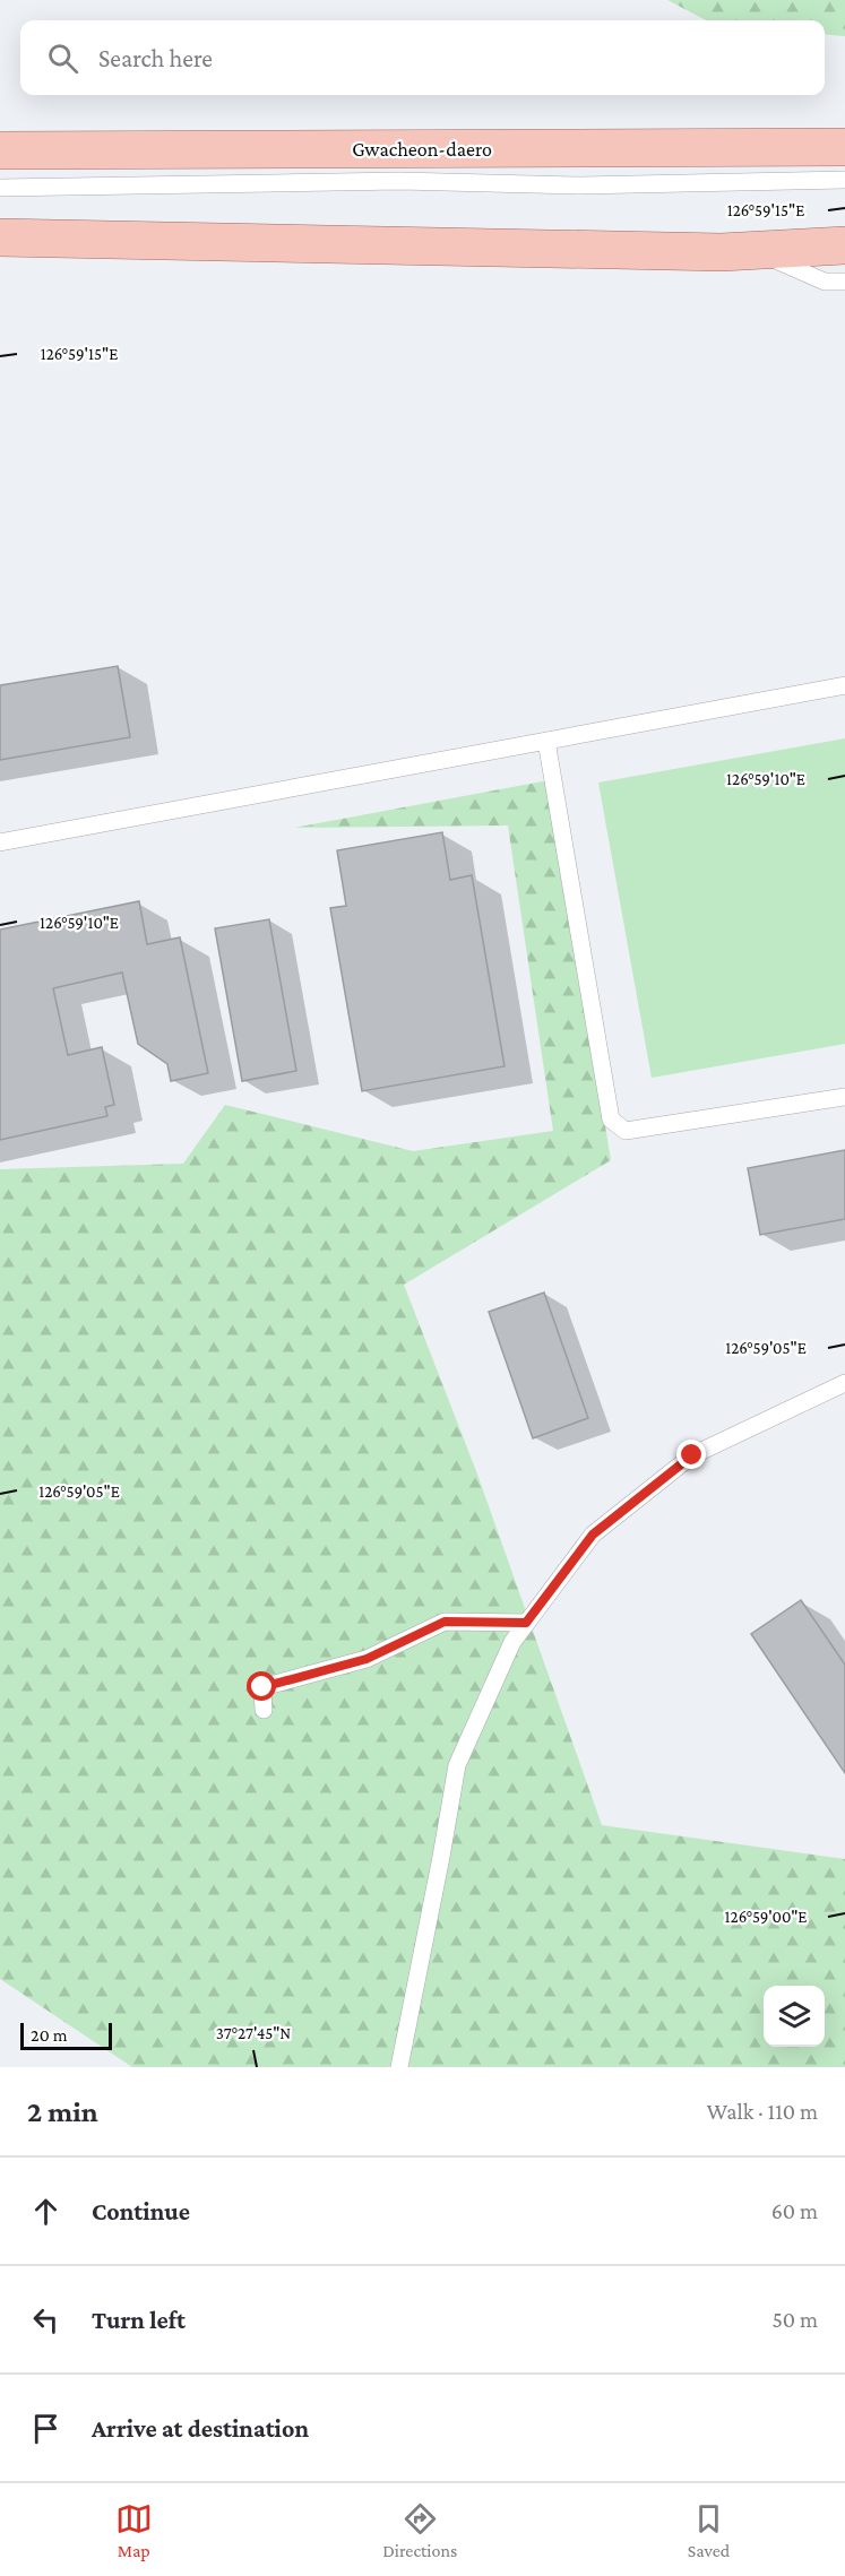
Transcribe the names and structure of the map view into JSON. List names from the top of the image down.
{
  "streets": {
    "main road": ["Gwacheon-daero"]
  },
  "scale_bar": "20 m",
  "page": {
    "search": "Search here",
    "scale": "20 m",
    "heading": ["2 min", "Walk · 110 m"],
    "list": [
      ["Continue", "60 m"],
      ["Turn left", "50 m"],
      "Arrive at destination"
    ],
    "nav": ["Map", "Directions", "Saved"]
  },
  "coordinates": [
    "126°59'15\"E",
    "126°59'10\"E",
    "126°59'05\"E",
    "126°59'00\"E",
    "37°27'45\"N"
  ]
}
